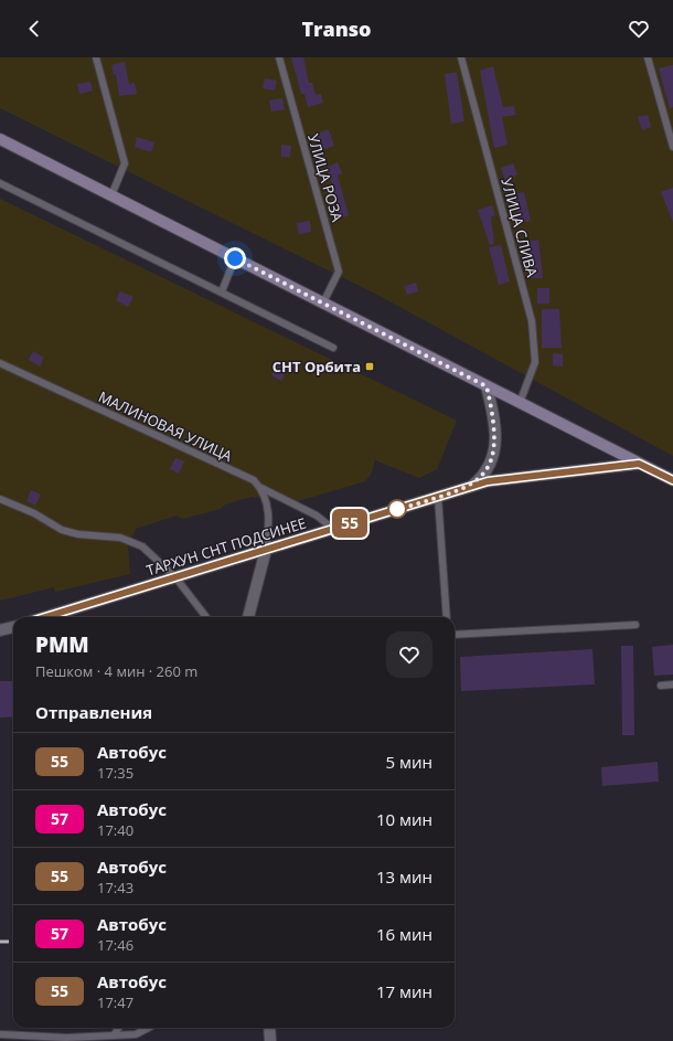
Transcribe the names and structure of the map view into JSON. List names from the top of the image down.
{
  "streets": {
    "street": ["ТАРХУН СНТ ПОДСИНЕЕ"],
    "lane": ["УЛИЦА РОЗА", "УЛИЦА СЛИВА", "МАЛИНОВАЯ УЛИЦА"]
  },
  "crossings": [
    ["МАЛИНОВАЯ УЛИЦА", "ТАРХУН СНТ ПОДСИНЕЕ"]
  ],
  "places": {
    "transit": ["СНТ Орбита"]
  },
  "lines": ["bus line 55"],
  "page": {
    "header": "Transo",
    "on_map": "55",
    "heading": [
      ["РММ", "Пешком · 4 мин · 260 m"],
      "Отправления"
    ],
    "list": [
      {
        "mark": "55",
        "name": "Автобус",
        "note": "17:35",
        "value": "5 мин"
      },
      {
        "mark": "57",
        "name": "Автобус",
        "note": "17:40",
        "value": "10 мин"
      },
      {
        "mark": "55",
        "name": "Автобус",
        "note": "17:43",
        "value": "13 мин"
      },
      {
        "mark": "57",
        "name": "Автобус",
        "note": "17:46",
        "value": "16 мин"
      },
      {
        "mark": "55",
        "name": "Автобус",
        "note": "17:47",
        "value": "17 мин"
      }
    ]
  }
}
